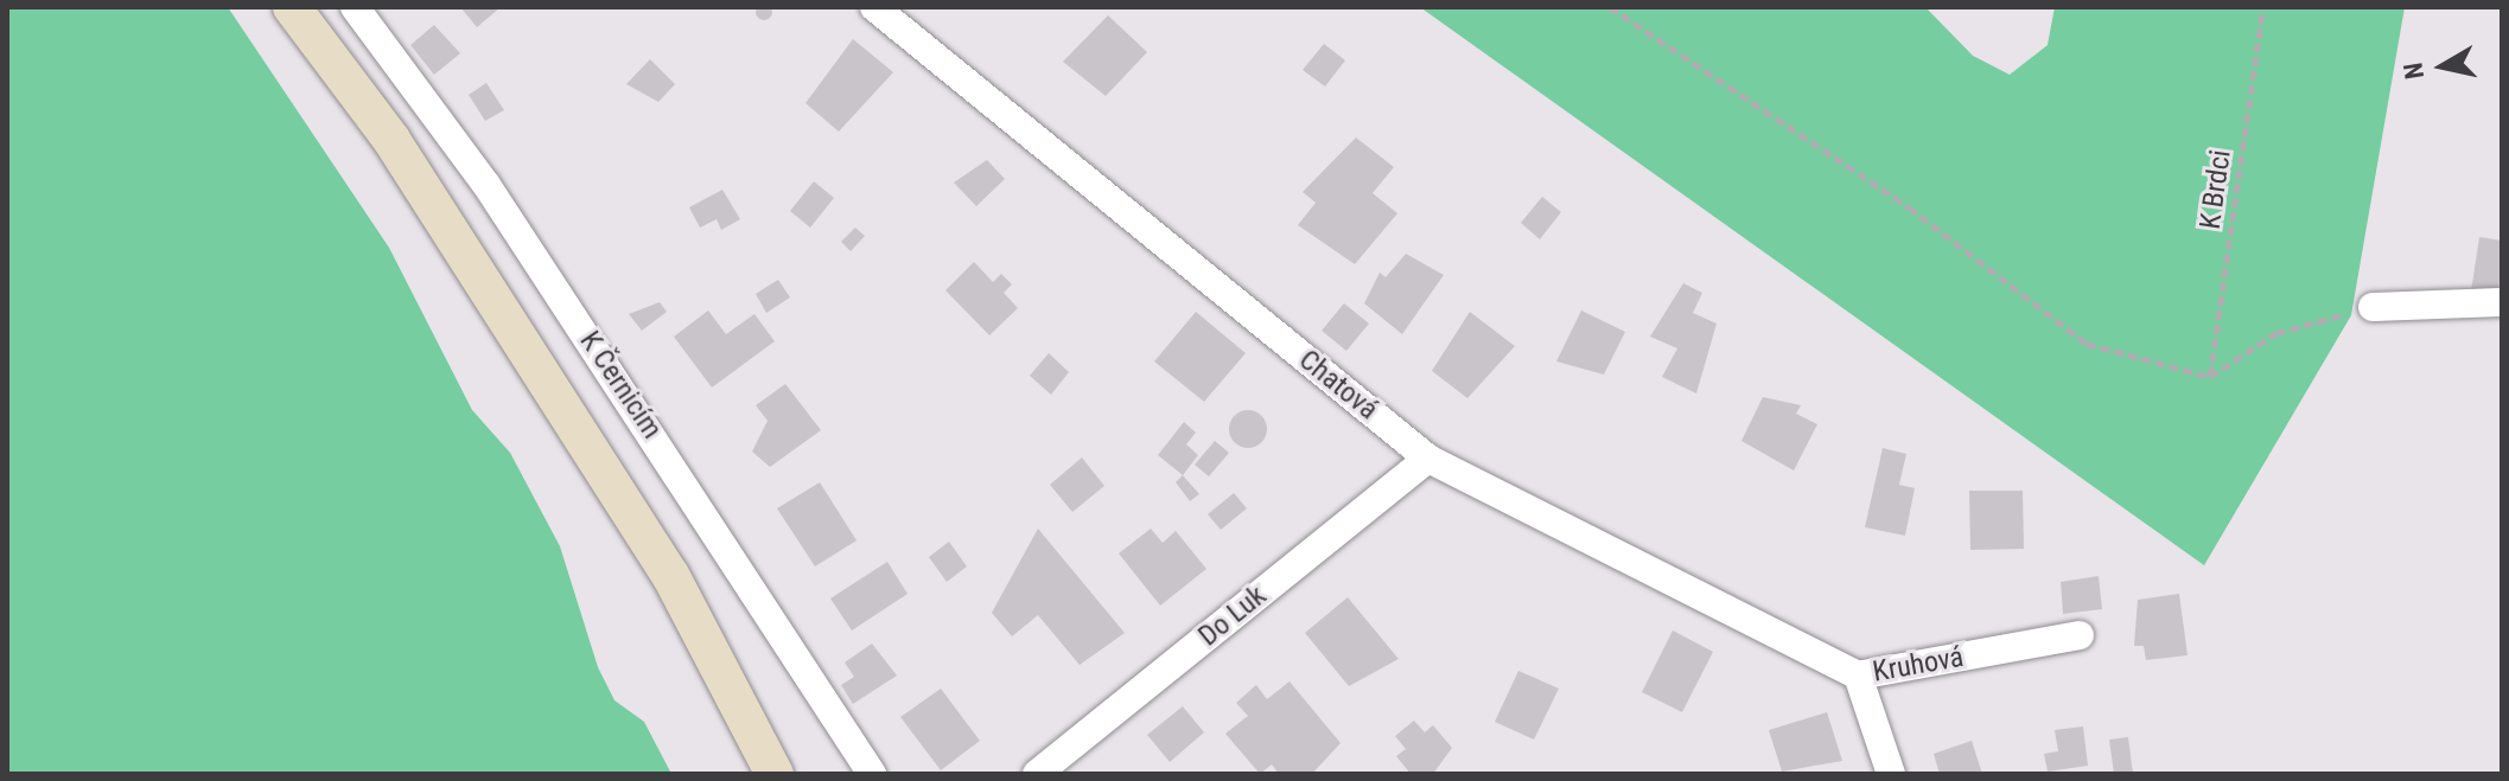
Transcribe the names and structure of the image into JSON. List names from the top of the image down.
{
  "streets": {
    "street": [
      "K Černicím",
      "Chatová",
      "Do Luk",
      "Kruhová"
    ],
    "path": ["K Brdci"]
  },
  "crossings": [
    ["Chatová", "Do Luk"],
    ["Chatová", "Kruhová"]
  ],
  "north": "left"
}
